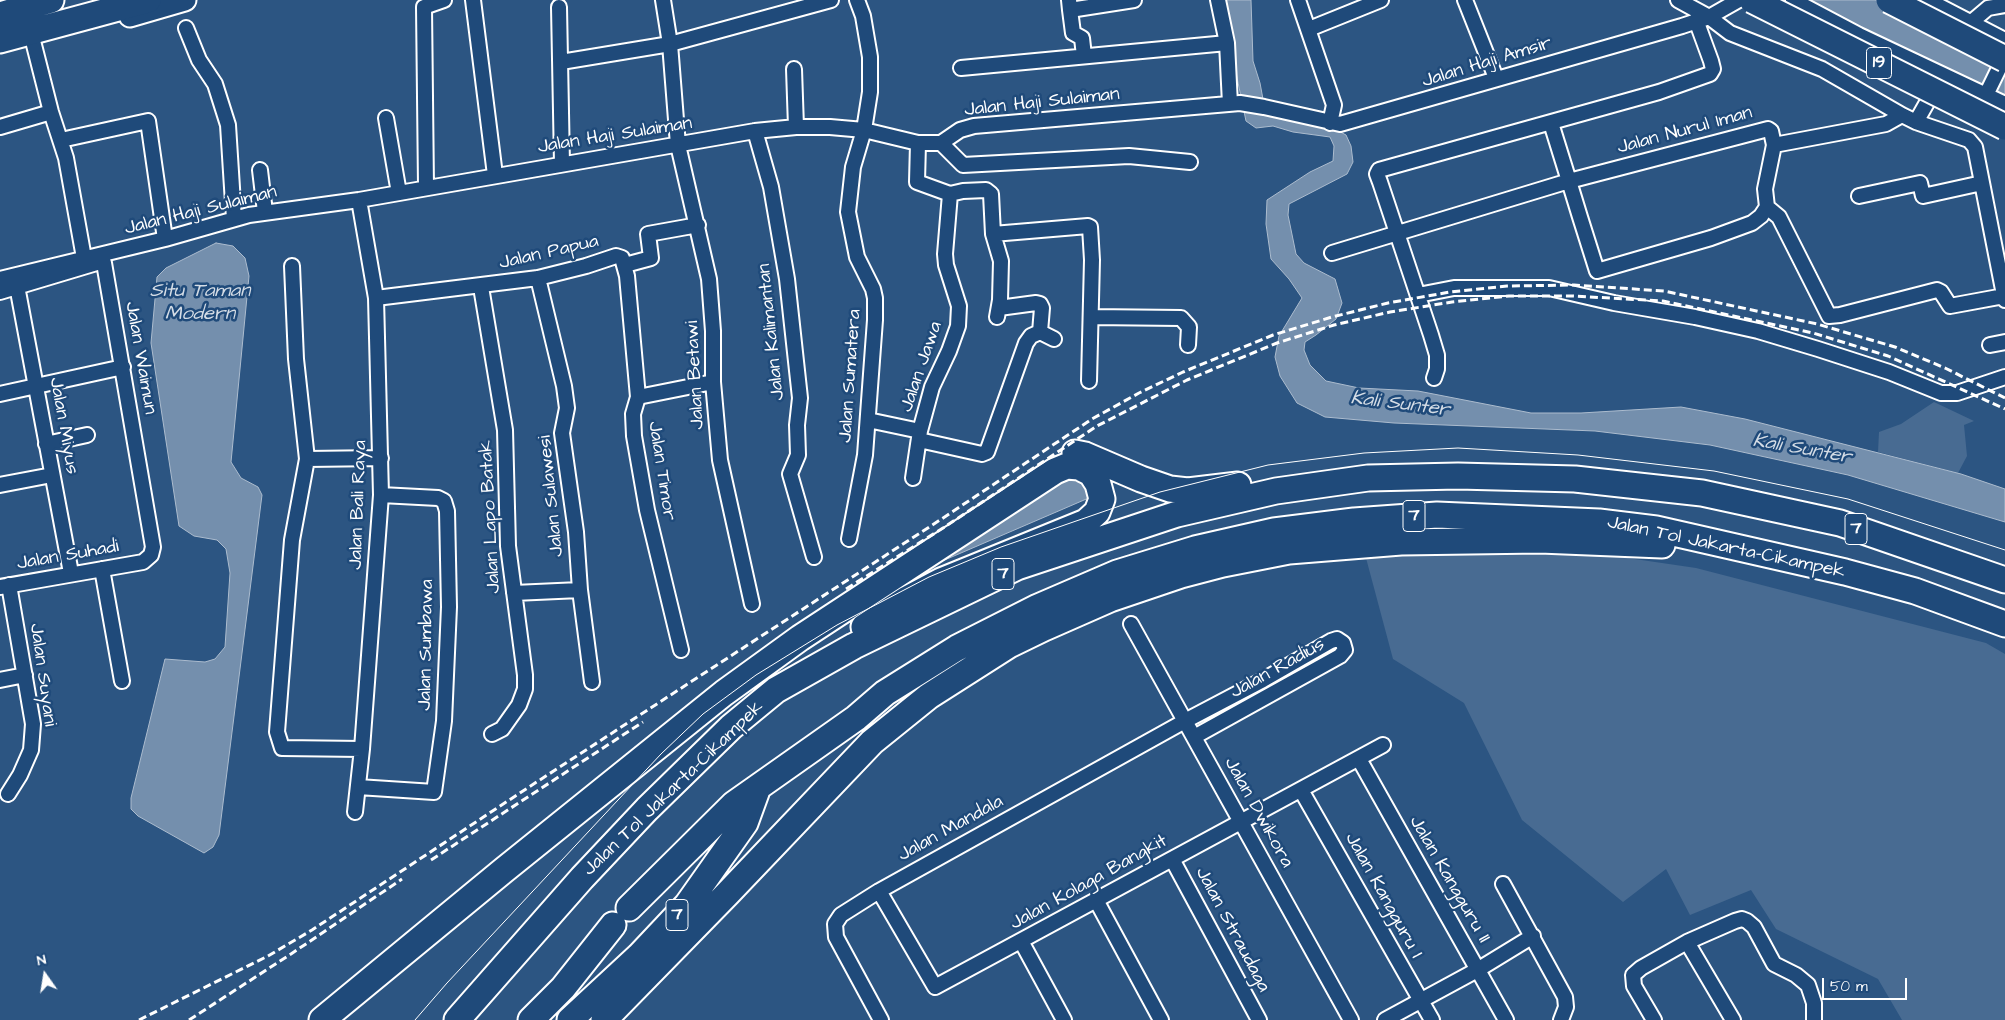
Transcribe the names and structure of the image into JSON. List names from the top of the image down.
{
  "streets": {
    "highway": ["19", "7", "Jalan Tol Jakarta–Cikampek"],
    "street": [
      "Jalan Haji Amsir",
      "Jalan Haji Sulaiman",
      "Jalan Nurul Iman",
      "Jalan Papua",
      "Jalan Kalimantan",
      "Jalan Waimun",
      "Jalan Jawa",
      "Jalan Betawi",
      "Jalan Sumatera",
      "Jalan Miyus",
      "Jalan Timor",
      "Jalan Sulawesi",
      "Jalan Bali Raya",
      "Jalan Lapo Batak",
      "Jalan Suhadi",
      "Jalan Sumbawa",
      "Jalan Radius",
      "Jalan Suyani",
      "Jalan Dwikora",
      "Jalan Mandala",
      "Jalan Kangguru II",
      "Jalan Kolaga Bangkit",
      "Jalan Kangguru I",
      "Jalan Straudaga"
    ]
  },
  "crossings": [
    ["Jalan Haji Amsir", "Jalan Haji Sulaiman"],
    ["Jalan Haji Sulaiman", "Jalan Kalimantan"],
    ["Jalan Haji Sulaiman", "Jalan Betawi"],
    ["Jalan Haji Sulaiman", "Jalan Sumatera"],
    ["Jalan Haji Sulaiman", "Jalan Bali Raya"],
    ["Jalan Papua", "Jalan Betawi"],
    ["Jalan Papua", "Jalan Timor"],
    ["Jalan Papua", "Jalan Sulawesi"],
    ["Jalan Papua", "Jalan Bali Raya"],
    ["Jalan Papua", "Jalan Lapo Batak"],
    ["Jalan Waimun", "Jalan Miyus"],
    ["Jalan Waimun", "Jalan Suhadi"],
    ["Jalan Miyus", "Jalan Suhadi"],
    ["Jalan Bali Raya", "Jalan Sumbawa"],
    ["7", "Jalan Tol Jakarta–Cikampek"],
    ["Jalan Suhadi", "Jalan Suyani"],
    ["Jalan Radius", "Jalan Dwikora"],
    ["Jalan Radius", "Jalan Mandala"],
    ["Jalan Dwikora", "Jalan Mandala"],
    ["Jalan Dwikora", "Jalan Kolaga Bangkit"],
    ["Jalan Mandala", "Jalan Kolaga Bangkit"],
    ["Jalan Kangguru II", "Jalan Kolaga Bangkit"],
    ["Jalan Kolaga Bangkit", "Jalan Kangguru I"],
    ["Jalan Kolaga Bangkit", "Jalan Straudaga"]
  ],
  "water": ["Situ Taman Modern", "Kali Sunter"],
  "scale_bar": "50 m",
  "north": "top"
}
